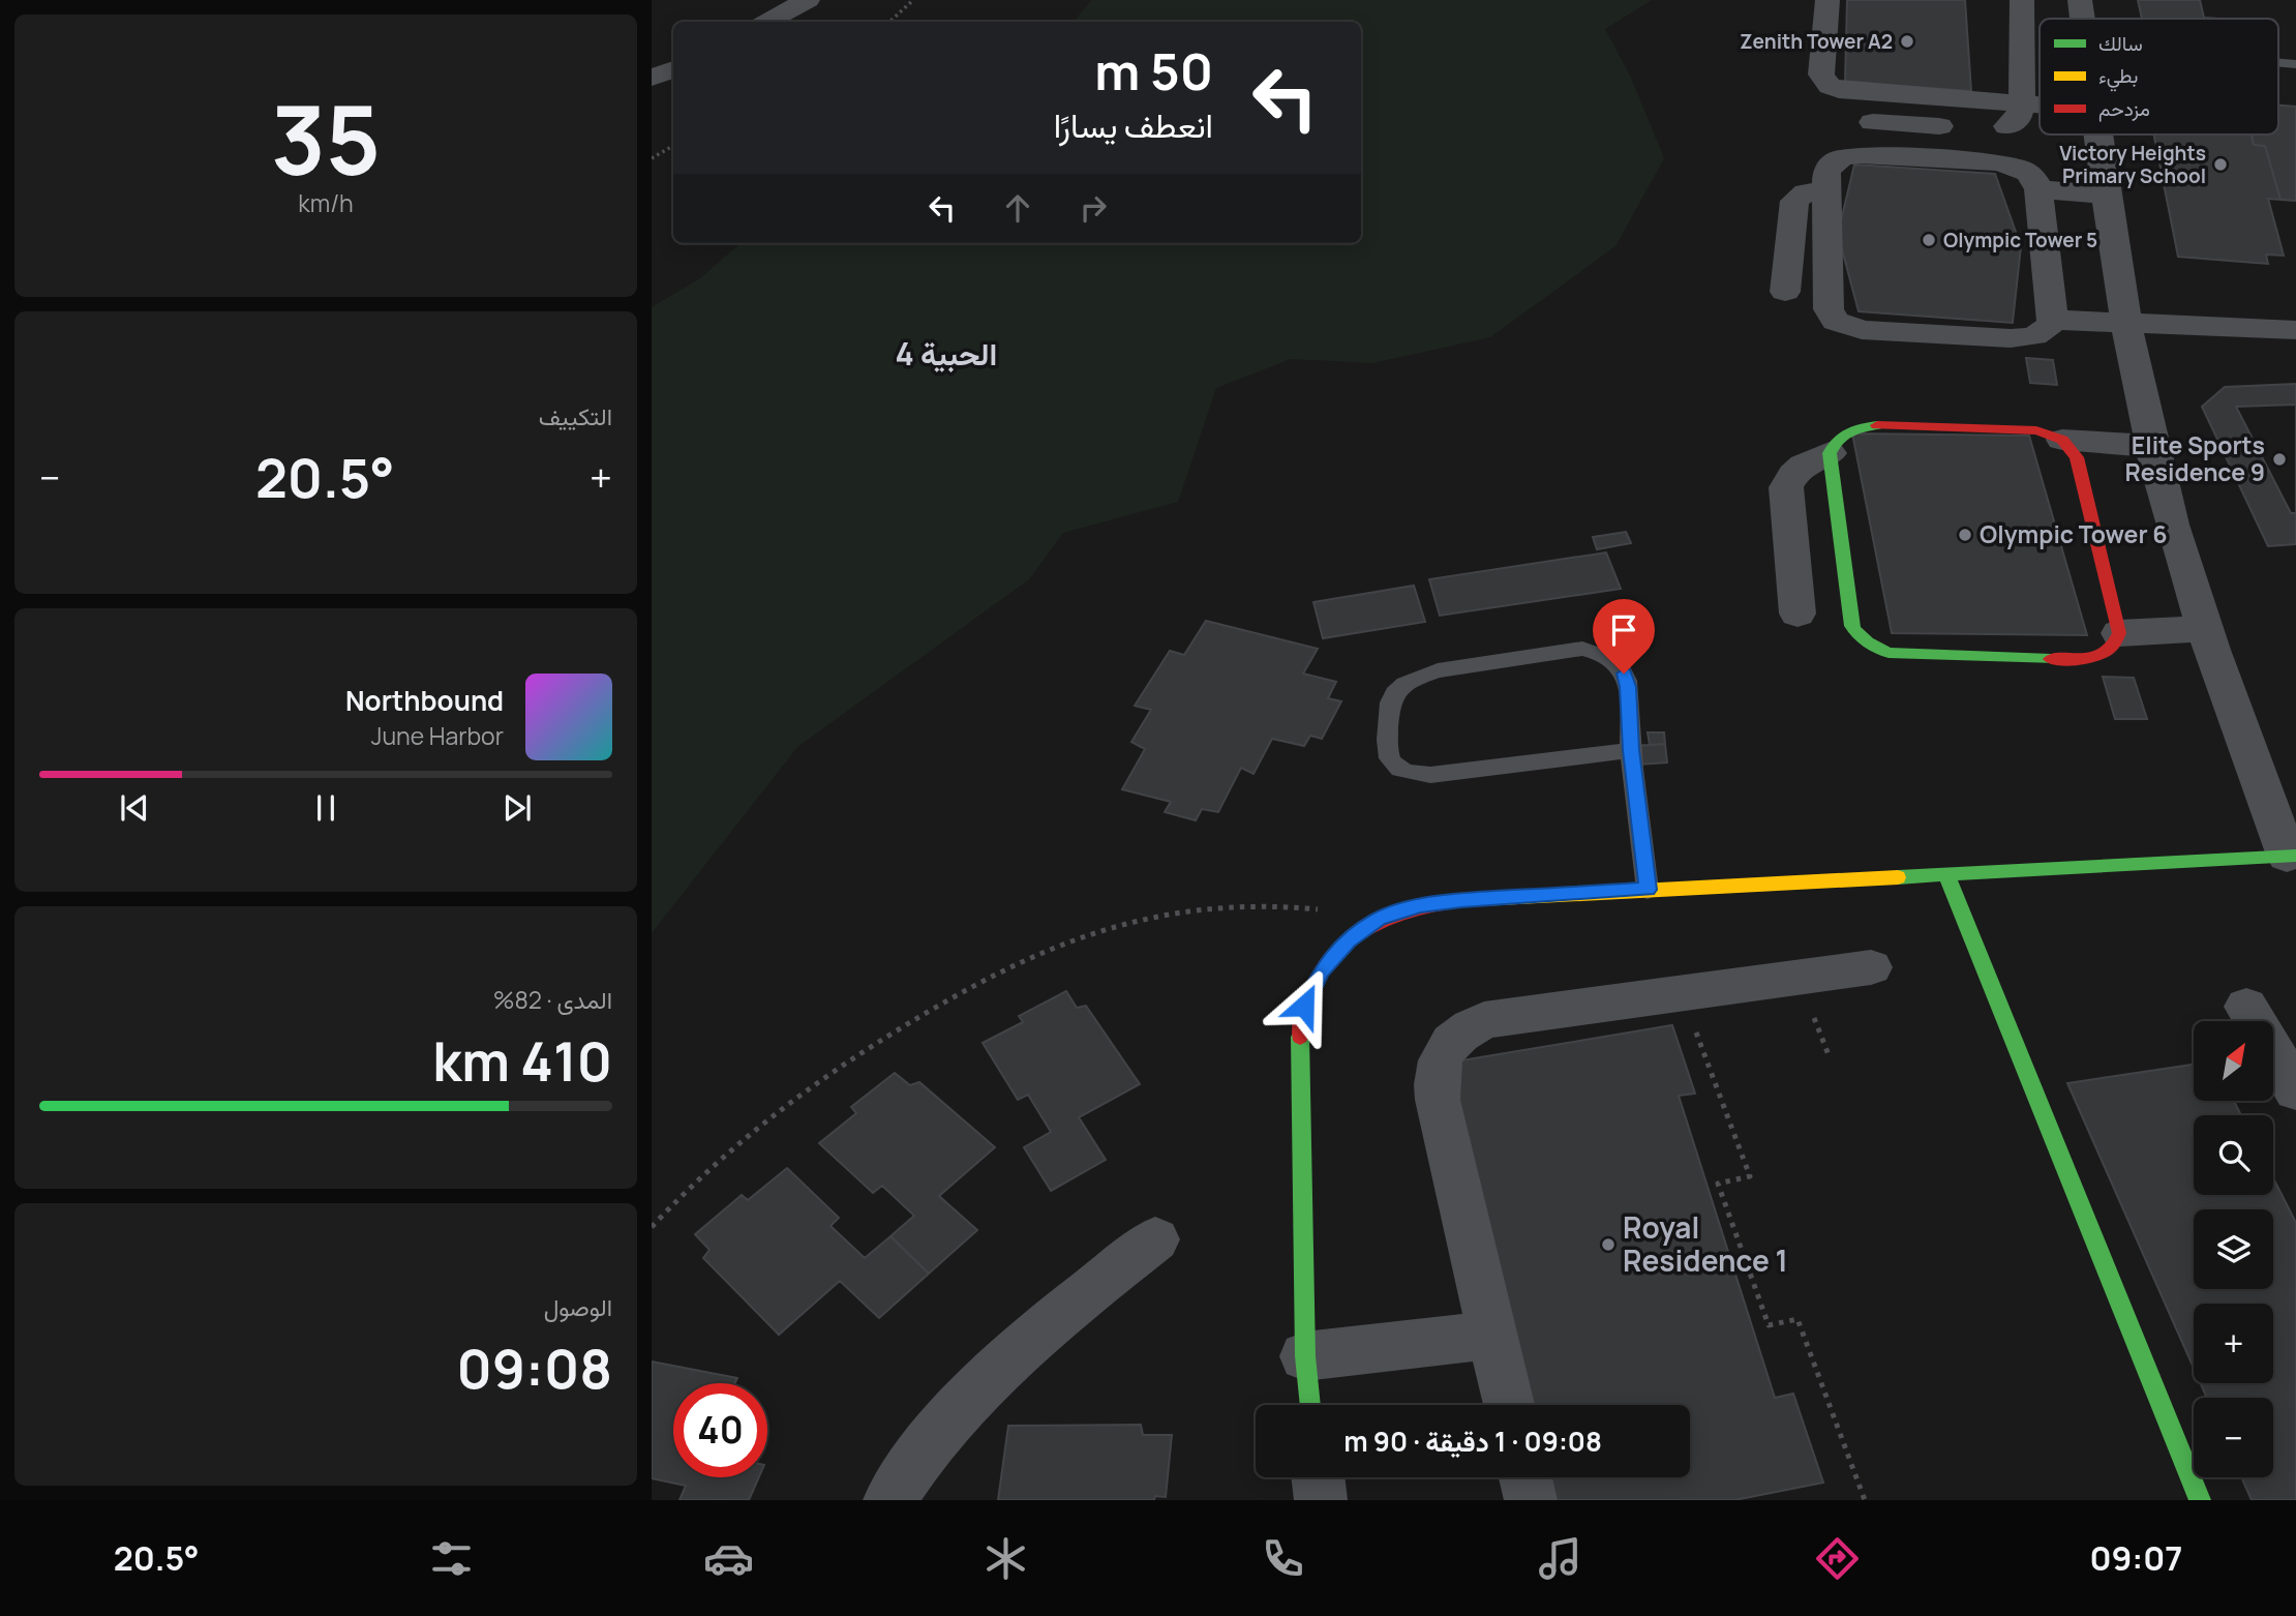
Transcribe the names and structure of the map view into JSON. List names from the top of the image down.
{
  "districts": ["الحبية 4"],
  "places": [
    "Zenith Tower A2",
    "Victory Heights Primary School",
    "Olympic Tower 5",
    "Elite Sports Residence 9",
    "Olympic Tower 6",
    "Royal Residence 1"
  ],
  "legend": ["سالك", "بطيء", "مزدحم"],
  "north": "top right",
  "page": {
    "tile": [
      ["35", "km/h"],
      "التكييف",
      ["المدى · 82%", "410 km"],
      ["الوصول", "09:08"]
    ],
    "turn": ["50 m", "انعطف يسارًا"],
    "heat": ["−", "20.5°", "+"],
    "song": ["Northbound", "June Harbor"],
    "map_buttons": ["+", "−"],
    "limit": "40",
    "trip": "09:08 · 1 دقيقة · 90 m",
    "tabs": ["09:07", "20.5°"]
  }
}
